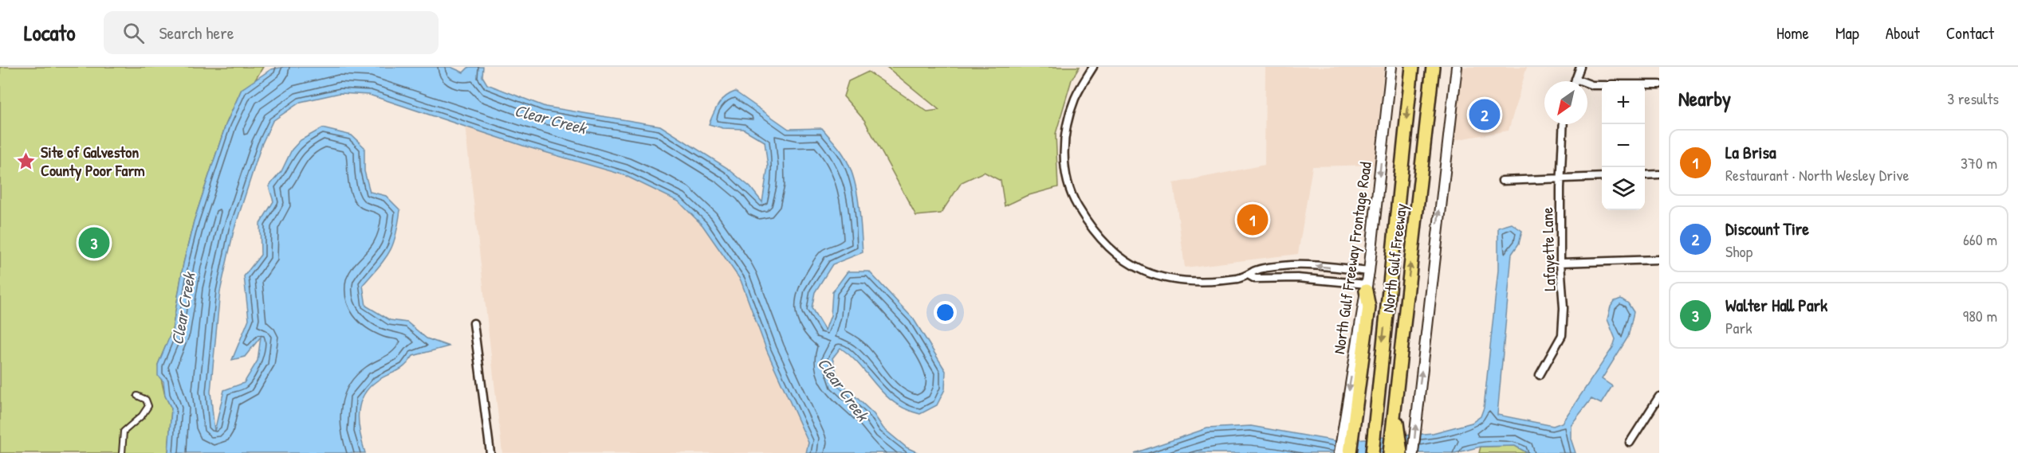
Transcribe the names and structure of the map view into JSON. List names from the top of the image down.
{
  "streets": {
    "highway": ["North Gulf Freeway"],
    "main road": ["North Gulf Freeway Frontage Road"],
    "street": ["Lafayette Lane"]
  },
  "water": ["Clear Creek"],
  "places": {
    "place": ["Site of Galveston County Poor Farm"]
  },
  "north": "bottom left",
  "page": {
    "header": "Locato",
    "search": "Search here",
    "nav": [
      "Home",
      "Map",
      "About",
      "Contact"
    ],
    "heading": ["Nearby", "3 results"],
    "map_buttons": ["+", "−"],
    "pins": ["2", "1", "3"],
    "list": [
      {
        "mark": "1",
        "name": "La Brisa",
        "note": "Restaurant · North Wesley Drive",
        "value": "370 m"
      },
      {
        "mark": "2",
        "name": "Discount Tire",
        "note": "Shop",
        "value": "660 m"
      },
      {
        "mark": "3",
        "name": "Walter Hall Park",
        "note": "Park",
        "value": "980 m"
      }
    ]
  }
}
